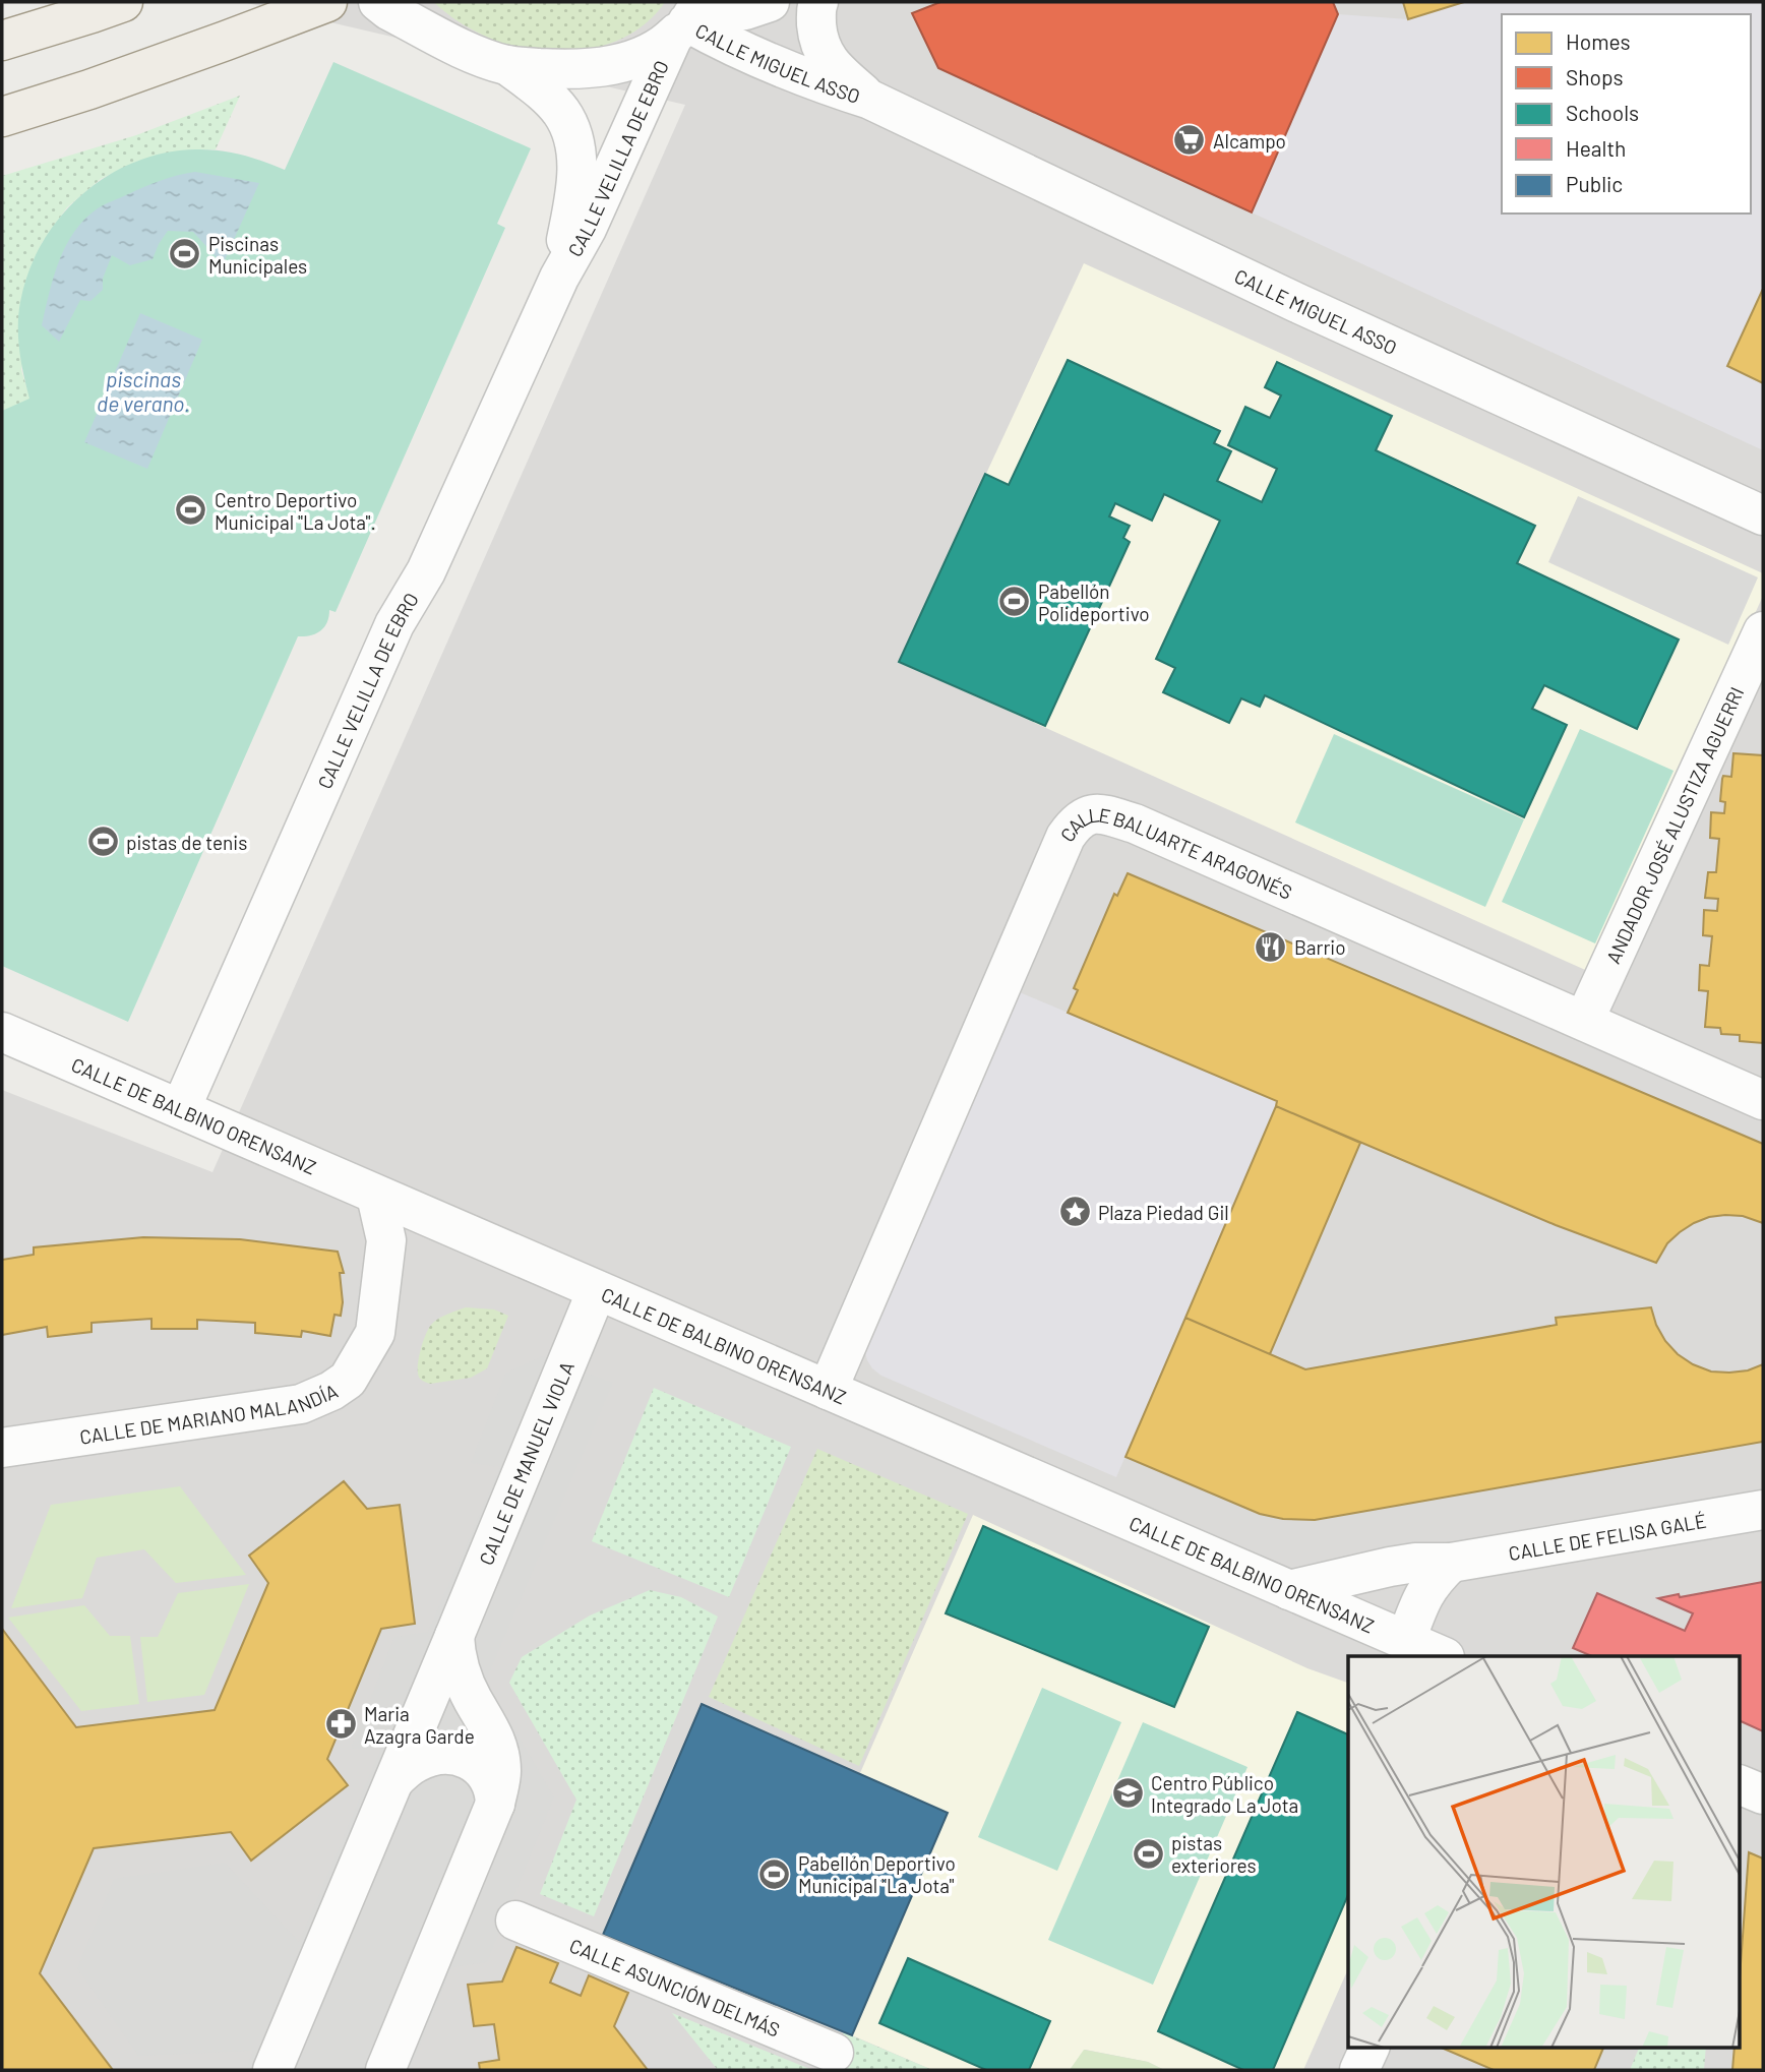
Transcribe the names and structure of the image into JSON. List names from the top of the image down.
{
  "streets": {
    "street": [
      "CALLE MIGUEL ASSO",
      "CALLE VELILLA DE EBRO",
      "ANDADOR JOSÉ ALUSTIZA AGUERRI",
      "CALLE BALUARTE ARAGONÉS",
      "CALLE DE BALBINO ORENSANZ",
      "CALLE DE MARIANO MALANDÍA",
      "CALLE DE MANUEL VIOLA",
      "CALLE DE FELISA GALÉ",
      "CALLE ASUNCIÓN DELMÁS"
    ]
  },
  "crossings": [
    ["CALLE MIGUEL ASSO", "CALLE VELILLA DE EBRO"],
    ["CALLE VELILLA DE EBRO", "CALLE DE BALBINO ORENSANZ"],
    ["ANDADOR JOSÉ ALUSTIZA AGUERRI", "CALLE BALUARTE ARAGONÉS"],
    ["CALLE BALUARTE ARAGONÉS", "CALLE DE BALBINO ORENSANZ"],
    ["CALLE DE BALBINO ORENSANZ", "CALLE DE MARIANO MALANDÍA"],
    ["CALLE DE BALBINO ORENSANZ", "CALLE DE MANUEL VIOLA"],
    ["CALLE DE BALBINO ORENSANZ", "CALLE DE FELISA GALÉ"]
  ],
  "water": ["piscinas de verano."],
  "places": {
    "supermarket": ["Alcampo"],
    "sports": [
      "Piscinas Municipales",
      "Centro Deportivo Municipal \"La Jota\".",
      "Pabellón Polideportivo",
      "pistas de tenis",
      "pistas exteriores",
      "Pabellón Deportivo Municipal \"La Jota\""
    ],
    "restaurant": ["Barrio"],
    "place": ["Plaza Piedad Gil"],
    "pharmacy": ["Maria Azagra Garde"],
    "school or university": ["Centro Público Integrado La Jota"]
  },
  "legend": [
    "Homes",
    "Shops",
    "Schools",
    "Health",
    "Public"
  ]
}
